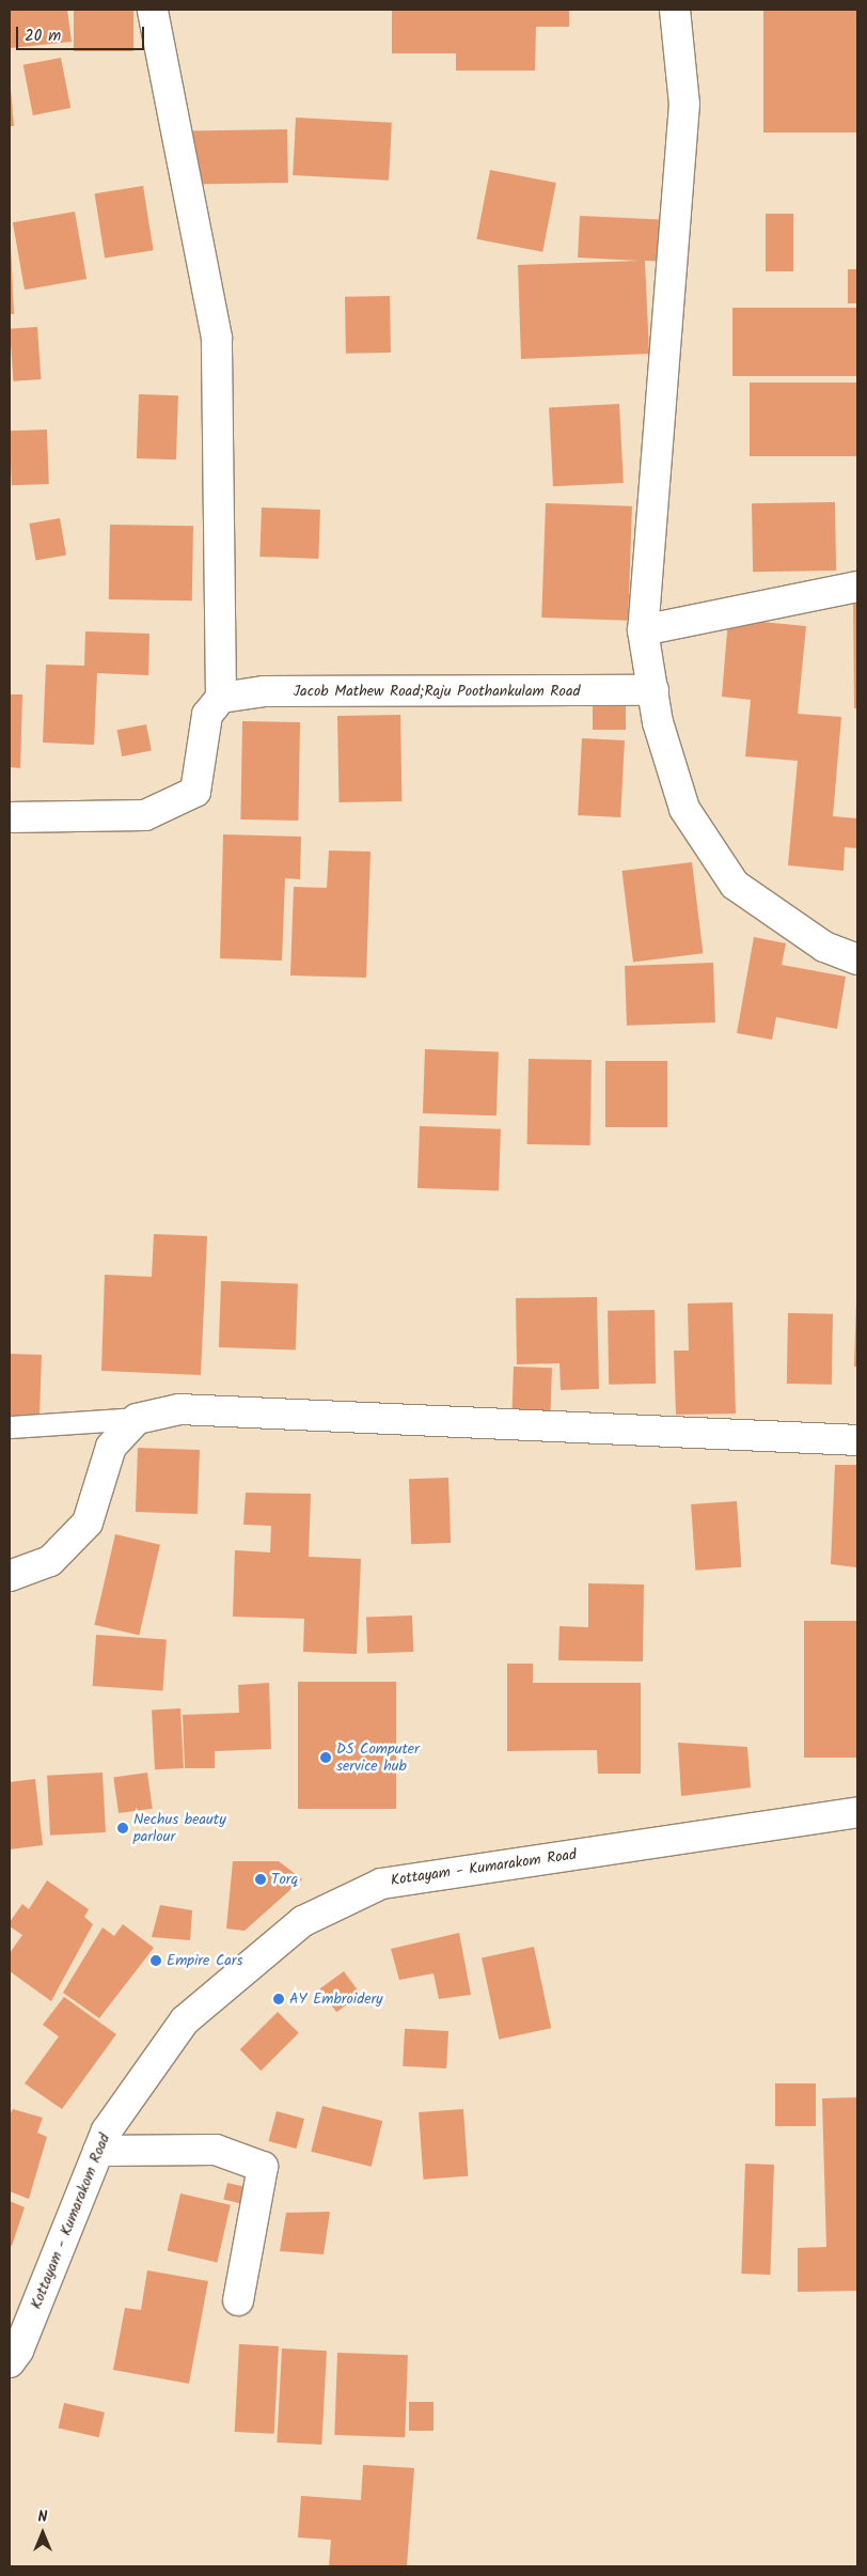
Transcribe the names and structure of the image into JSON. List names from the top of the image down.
{
  "streets": {
    "street": ["Jacob Mathew Road;Raju Poothankulam Road", "Kottayam - Kumarakom Road"]
  },
  "places": [
    "DS Computer service hub",
    "Nechus beauty parlour",
    "Torq",
    "Empire Cars",
    "AY Embroidery"
  ],
  "scale_bar": "20 m",
  "north": "top"
}
